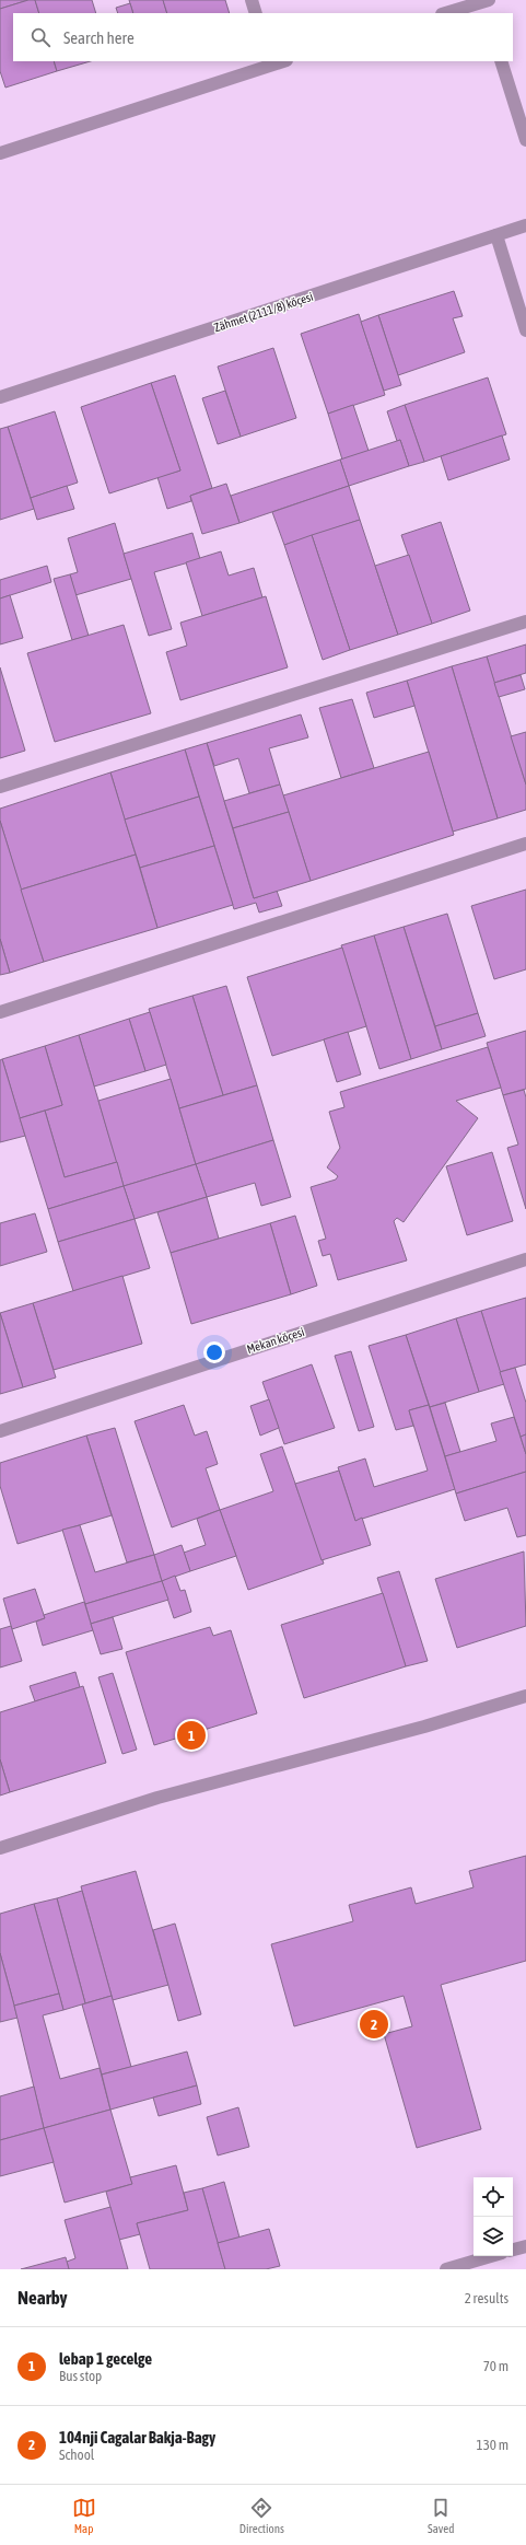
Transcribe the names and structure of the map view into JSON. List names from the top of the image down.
{
  "streets": {
    "street": ["Zähmet (2111/8) köçesi", "Mekan köçesi"]
  },
  "page": {
    "search": "Search here",
    "pins": ["1", "2"],
    "heading": ["Nearby", "2 results"],
    "list": [
      {
        "mark": "1",
        "name": "lebap 1 gecelge",
        "note": "Bus stop",
        "value": "70 m"
      },
      {
        "mark": "2",
        "name": "104nji Cagalar Bakja-Bagy",
        "note": "School",
        "value": "130 m"
      }
    ],
    "nav": ["Map", "Directions", "Saved"]
  }
}
